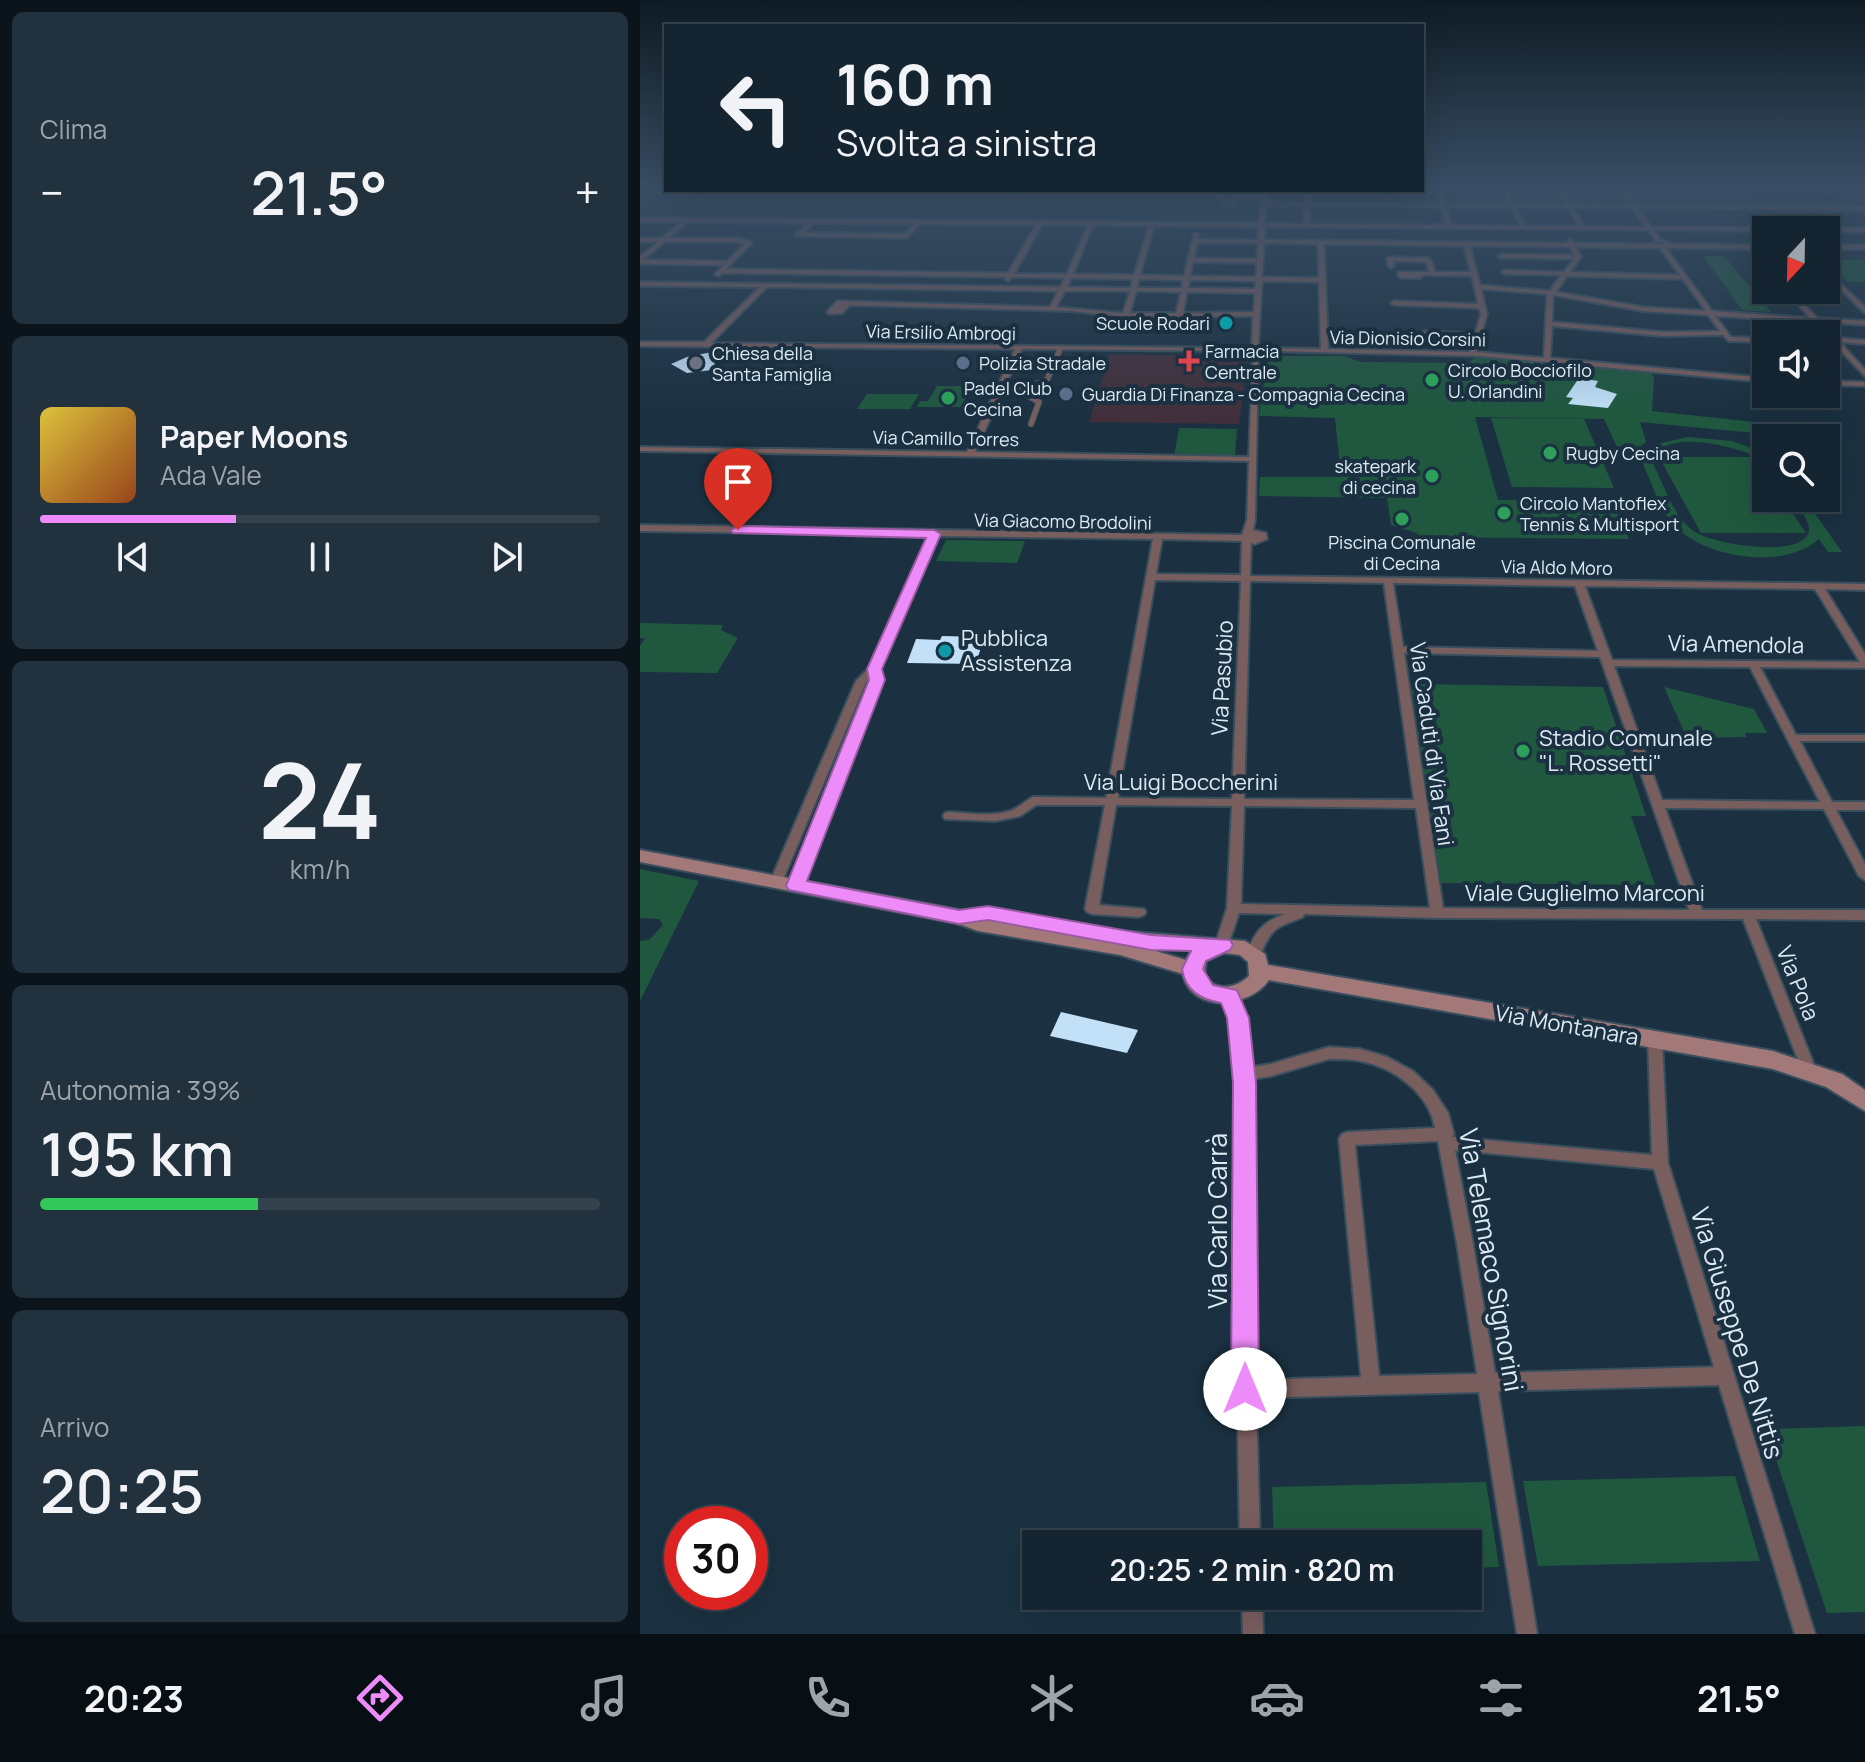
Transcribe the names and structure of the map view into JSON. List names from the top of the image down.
{
  "streets": {
    "main road": ["Via Montanara"],
    "street": [
      "Via Ersilio Ambrogi",
      "Via Dionisio Corsini",
      "Via Camillo Torres",
      "Via Giacomo Brodolini",
      "Via Aldo Moro",
      "Via Amendola",
      "Via Pasubio",
      "Via Caduti di Via Fani",
      "Via Luigi Boccherini",
      "Viale Guglielmo Marconi",
      "Via Pola",
      "Via Carlo Carrà",
      "Via Telemaco Signorini",
      "Via Giuseppe De Nittis"
    ]
  },
  "crossings": [
    ["Via Ersilio Ambrogi", "Via Dionisio Corsini"],
    ["Via Ersilio Ambrogi", "Via Pasubio"],
    ["Via Dionisio Corsini", "Via Pasubio"],
    ["Via Camillo Torres", "Via Pasubio"],
    ["Via Giacomo Brodolini", "Via Pasubio"],
    ["Via Aldo Moro", "Via Pasubio"],
    ["Via Aldo Moro", "Via Caduti di Via Fani"],
    ["Via Amendola", "Via Caduti di Via Fani"],
    ["Via Pasubio", "Via Luigi Boccherini"],
    ["Via Pasubio", "Viale Guglielmo Marconi"],
    ["Via Pasubio", "Via Montanara"],
    ["Via Pasubio", "Via Carlo Carrà"],
    ["Via Caduti di Via Fani", "Via Luigi Boccherini"],
    ["Via Caduti di Via Fani", "Viale Guglielmo Marconi"],
    ["Viale Guglielmo Marconi", "Via Pola"],
    ["Viale Guglielmo Marconi", "Via Montanara"],
    ["Viale Guglielmo Marconi", "Via Carlo Carrà"],
    ["Via Pola", "Via Montanara"],
    ["Via Montanara", "Via Carlo Carrà"],
    ["Via Montanara", "Via Giuseppe De Nittis"],
    ["Via Carlo Carrà", "Via Telemaco Signorini"]
  ],
  "places": {
    "other": [
      "Scuole Rodari",
      "Chiesa della Santa Famiglia",
      "Polizia Stradale",
      "Circolo Bocciofilo U. Orlandini",
      "Guardia Di Finanza - Compagnia Cecina",
      "Padel Club Cecina",
      "Rugby Cecina",
      "skatepark di cecina",
      "Circolo Mantoflex Tennis & Multisport",
      "Piscina Comunale di Cecina",
      "Pubblica Assistenza",
      "Stadio Comunale \"L. Rossetti\""
    ],
    "health": ["Farmacia Centrale"]
  },
  "north": "bottom",
  "page": {
    "tile": [
      "Clima",
      ["24", "km/h"],
      ["Autonomia · 39%", "195 km"],
      ["Arrivo", "20:25"]
    ],
    "turn": ["160 m", "Svolta a sinistra"],
    "heat": ["−", "21.5°", "+"],
    "song": ["Paper Moons", "Ada Vale"],
    "limit": "30",
    "trip": "20:25 · 2 min · 820 m",
    "tabs": ["20:23", "21.5°"]
  }
}
